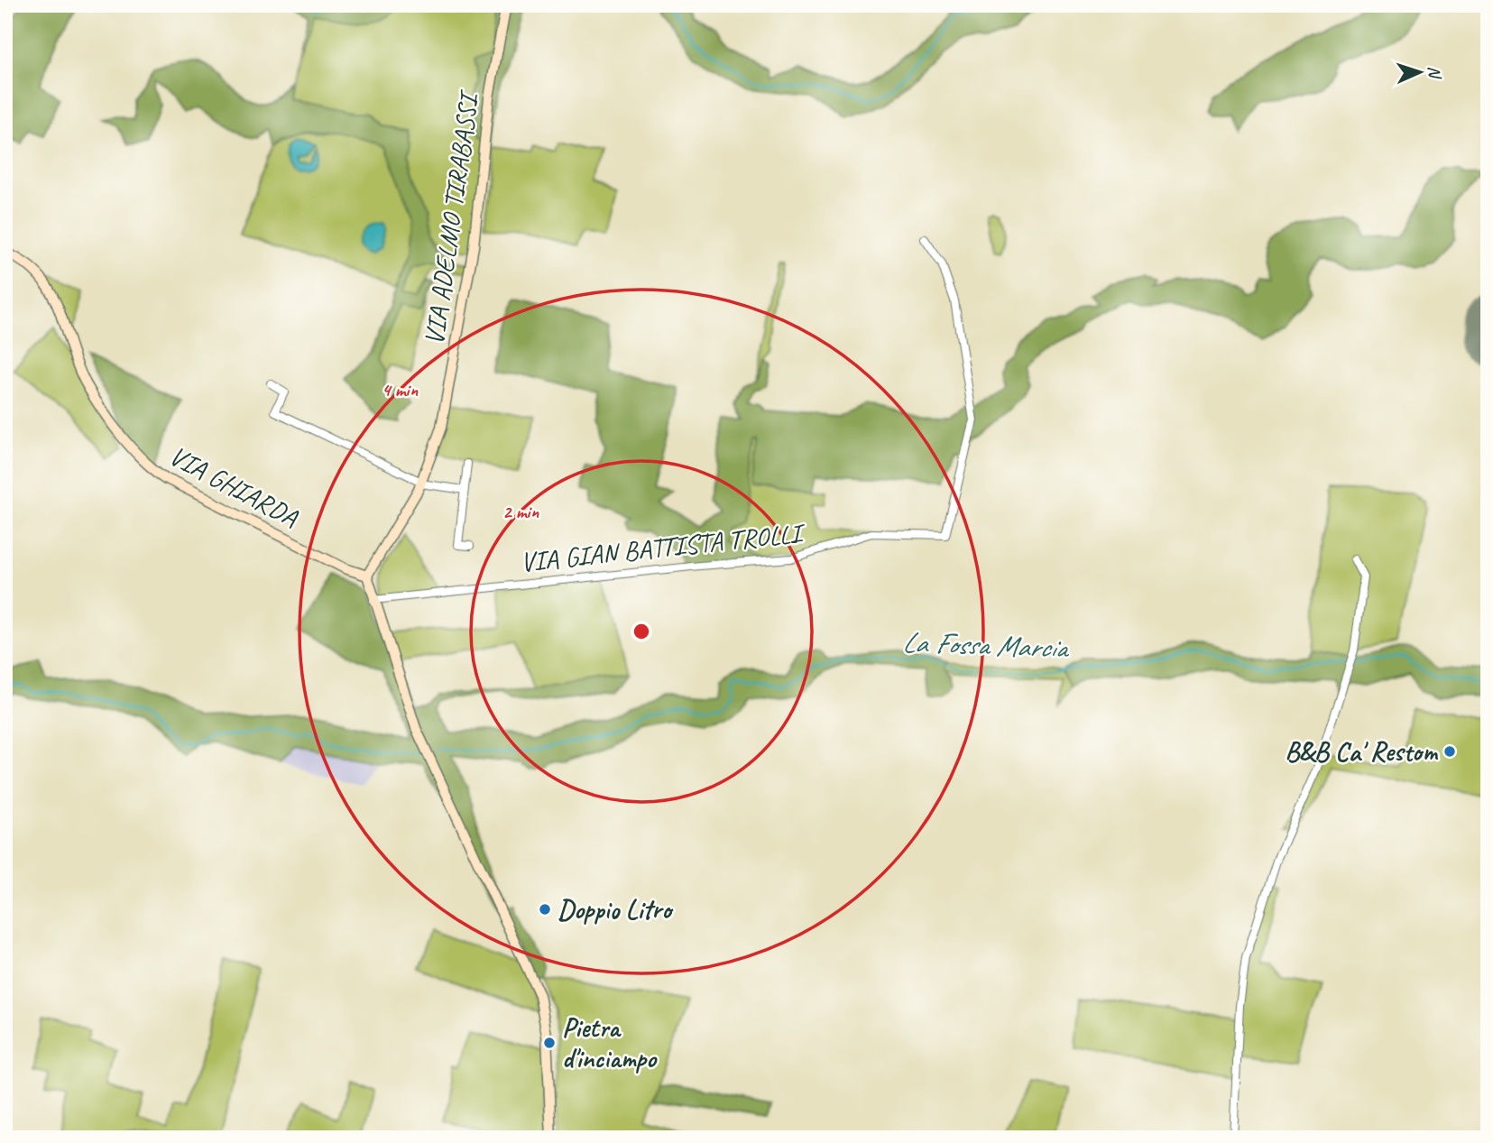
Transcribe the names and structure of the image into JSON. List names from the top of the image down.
{
  "streets": {
    "street": ["VIA ADELMO TIRABASSI", "VIA GHIARDA", "VIA GIAN BATTISTA TROLLI"]
  },
  "crossings": [
    ["VIA ADELMO TIRABASSI", "VIA GHIARDA"]
  ],
  "water": ["La Fossa Marcia"],
  "places": ["B&B Ca' Restom", "Doppio Litro", "Pietra d'inciampo"],
  "north": "right",
  "rings": ["4 min", "2 min"]
}
